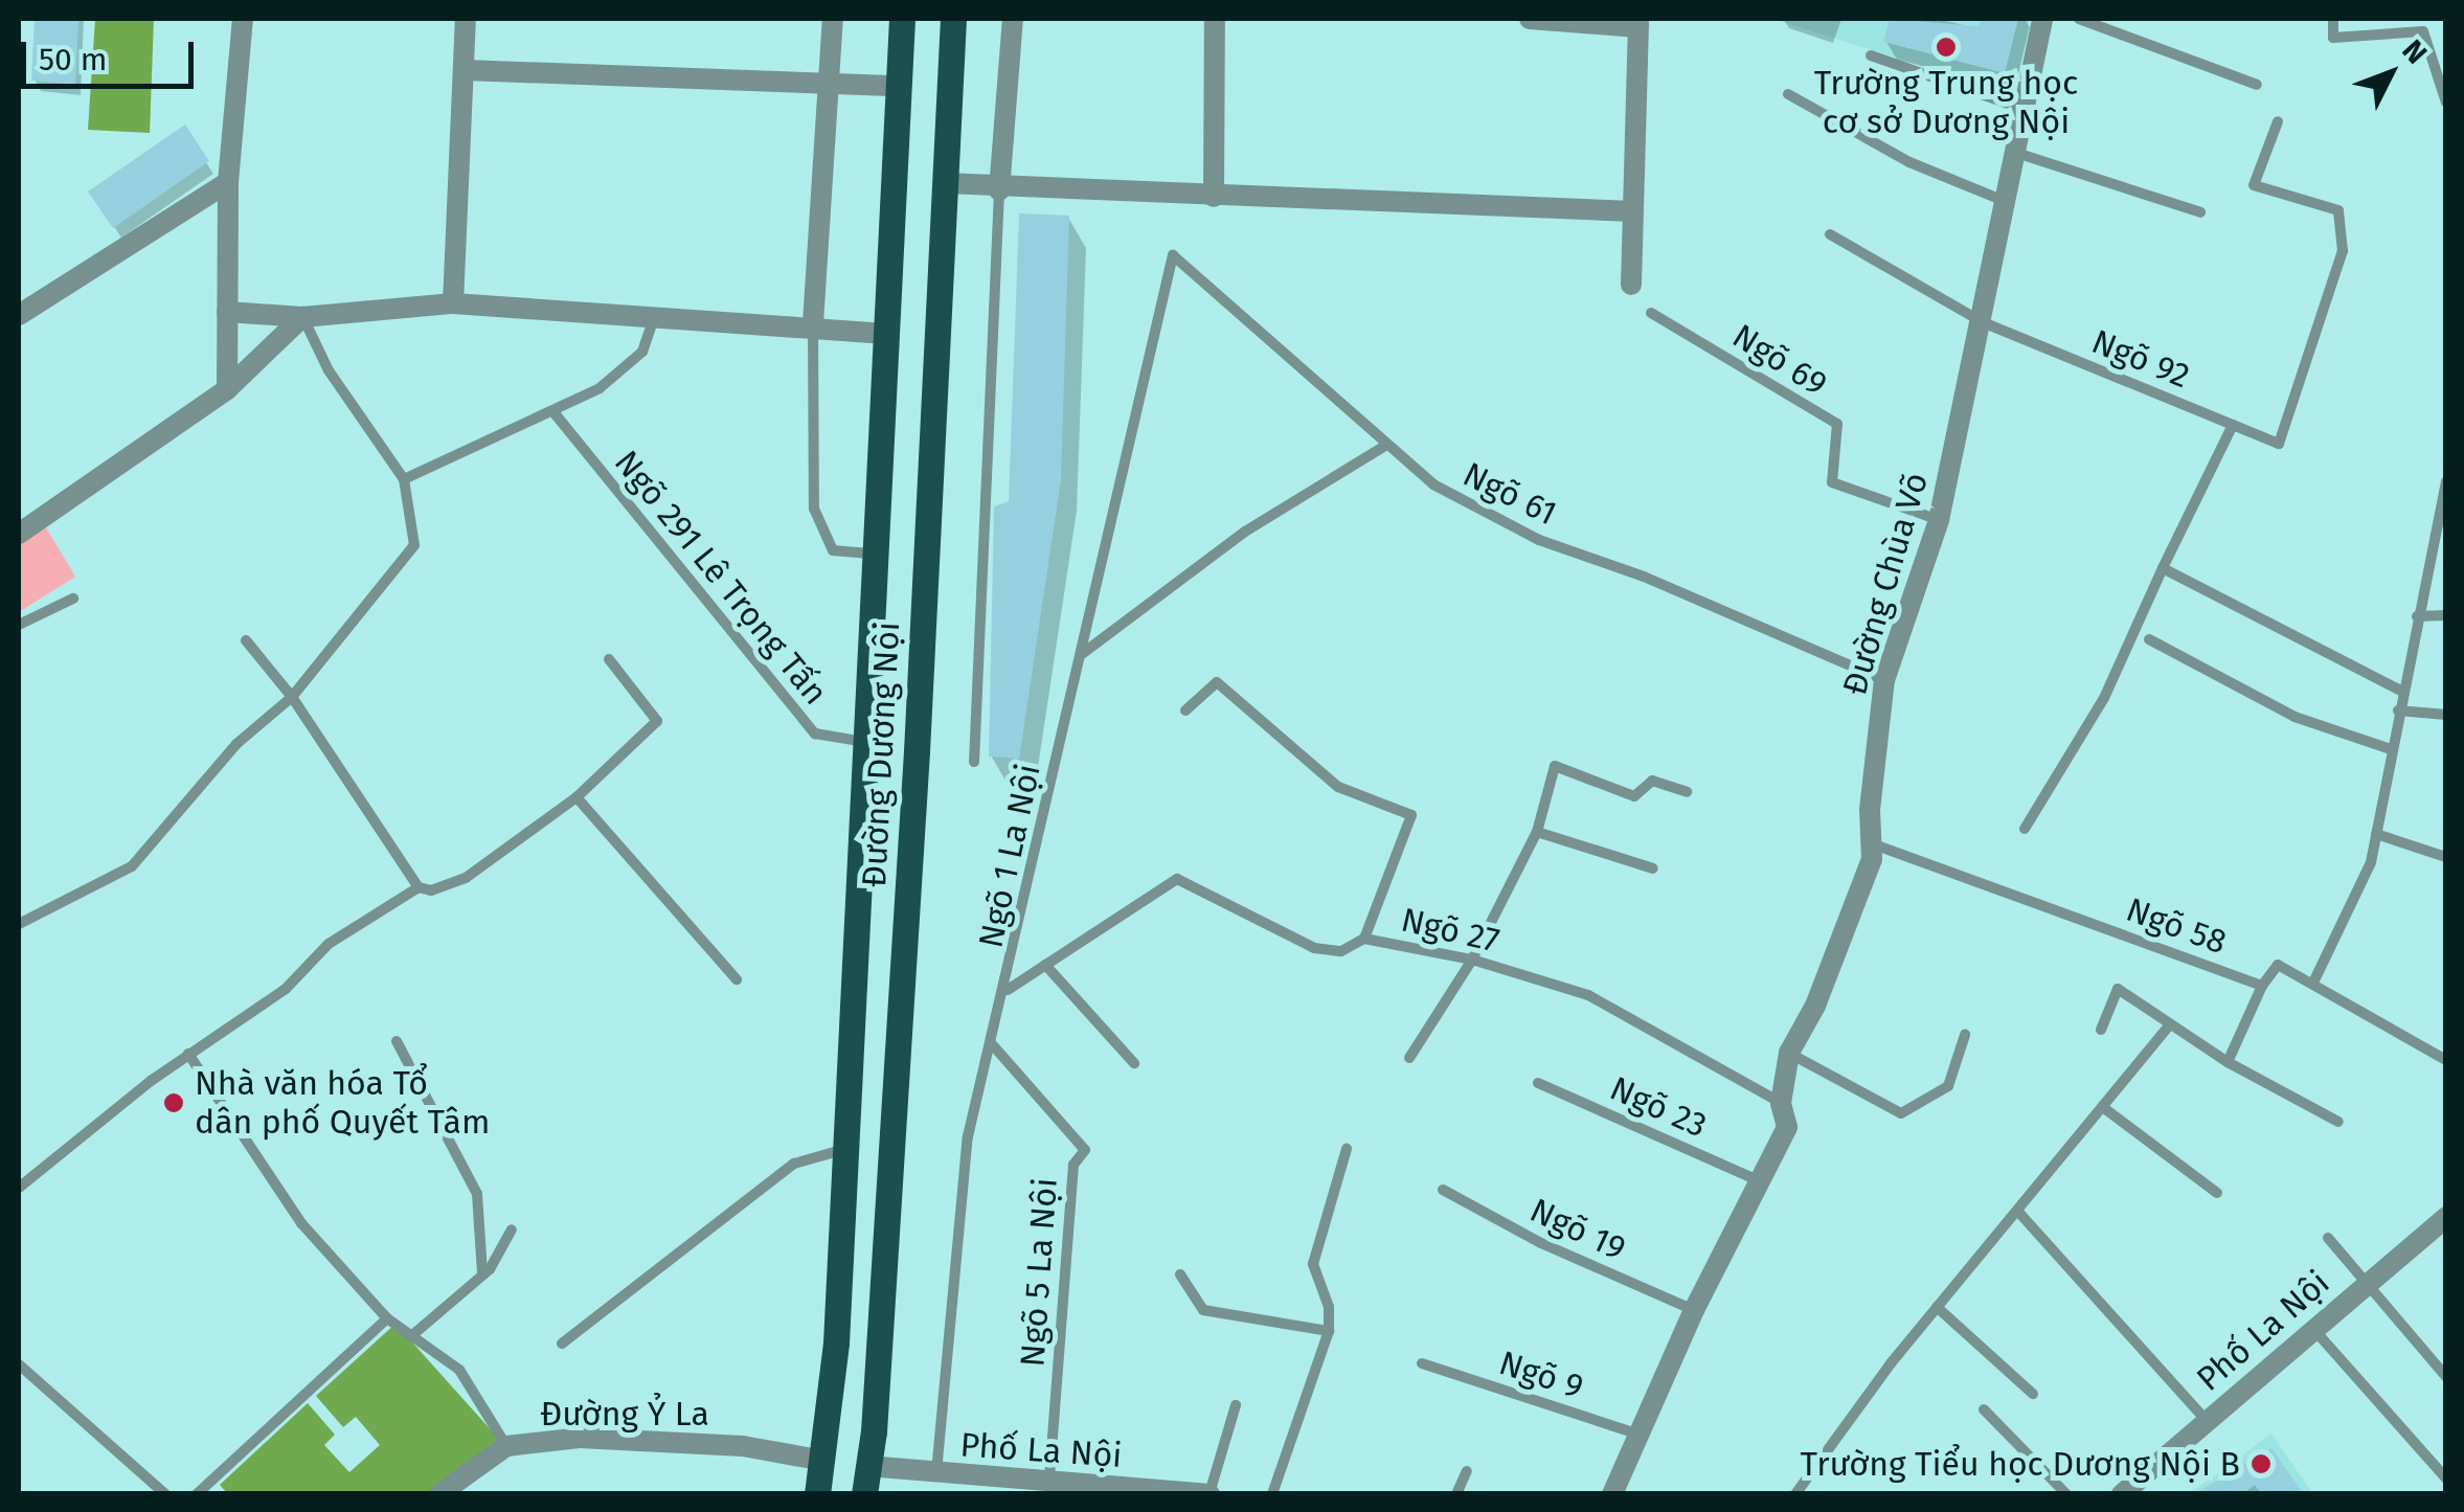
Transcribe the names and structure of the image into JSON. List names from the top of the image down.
{
  "streets": {
    "main road": ["Đường Dương Nội"],
    "street": ["Đường Chùa Võ", "Phố La Nội", "Đường Ỷ La"],
    "lane": [
      "Ngõ 92",
      "Ngõ 69",
      "Ngõ 61",
      "Ngõ 291 Lê Trọng Tấn",
      "Ngõ 1 La Nội",
      "Ngõ 58",
      "Ngõ 27",
      "Ngõ 23",
      "Ngõ 19",
      "Ngõ 5 La Nội",
      "Ngõ 9"
    ]
  },
  "crossings": [
    ["Ngõ 92", "Đường Chùa Võ"],
    ["Ngõ 69", "Đường Chùa Võ"],
    ["Ngõ 61", "Đường Chùa Võ"],
    ["Ngõ 61", "Ngõ 1 La Nội"],
    ["Ngõ 291 Lê Trọng Tấn", "Đường Dương Nội"],
    ["Đường Chùa Võ", "Ngõ 58"],
    ["Đường Chùa Võ", "Ngõ 27"],
    ["Đường Chùa Võ", "Ngõ 23"],
    ["Đường Chùa Võ", "Ngõ 19"],
    ["Đường Chùa Võ", "Ngõ 9"],
    ["Đường Dương Nội", "Phố La Nội"],
    ["Đường Dương Nội", "Đường Ỷ La"],
    ["Ngõ 1 La Nội", "Ngõ 5 La Nội"],
    ["Ngõ 1 La Nội", "Phố La Nội"],
    ["Ngõ 5 La Nội", "Phố La Nội"]
  ],
  "places": ["Trường Trung học cơ sở Dương Nội", "Nhà văn hóa Tổ dân phố Quyết Tâm", "Trường Tiểu học Dương Nội B"],
  "scale_bar": "50 m",
  "north": "top right"
}
